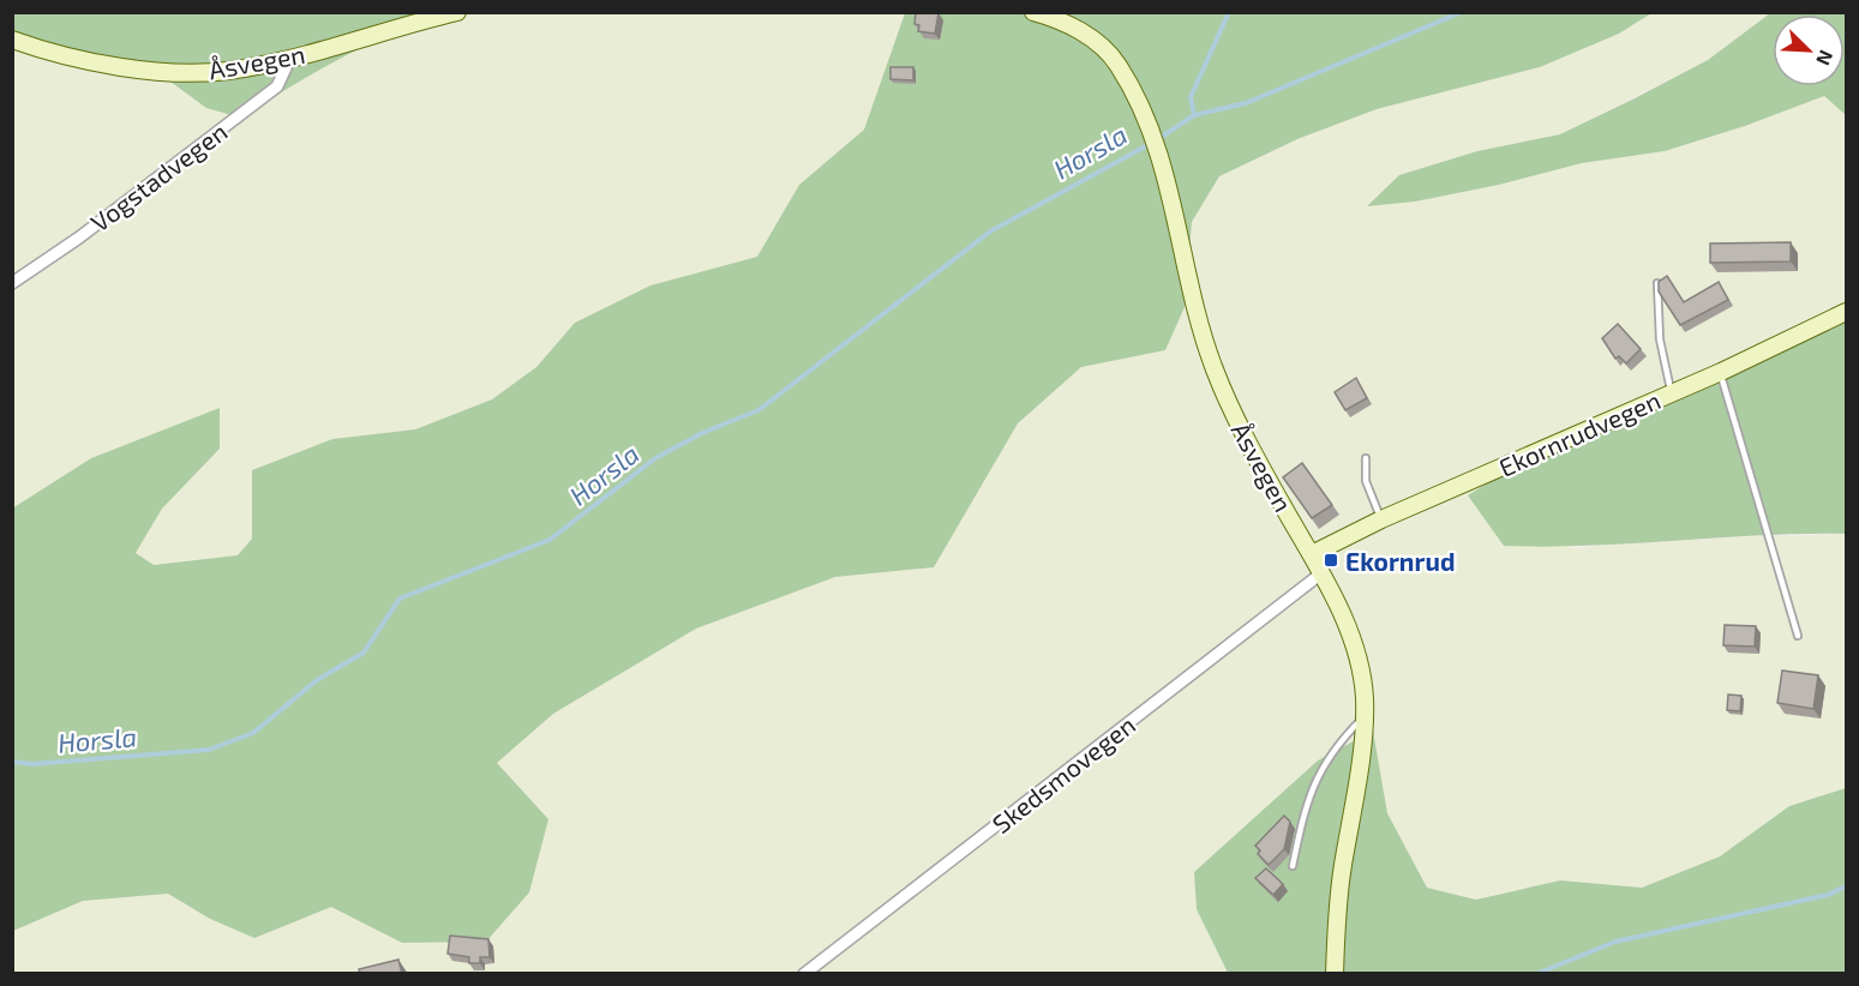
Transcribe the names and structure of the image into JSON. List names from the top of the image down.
{
  "streets": {
    "main road": ["Åsvegen", "Ekornrudvegen"],
    "street": ["Vogstadvegen", "Skedsmovegen"]
  },
  "crossings": [
    ["Åsvegen", "Vogstadvegen"],
    ["Åsvegen", "Ekornrudvegen"],
    ["Åsvegen", "Skedsmovegen"]
  ],
  "water": ["Horsla"],
  "places": {
    "transit": ["Ekornrud"]
  },
  "north": "bottom right"
}
